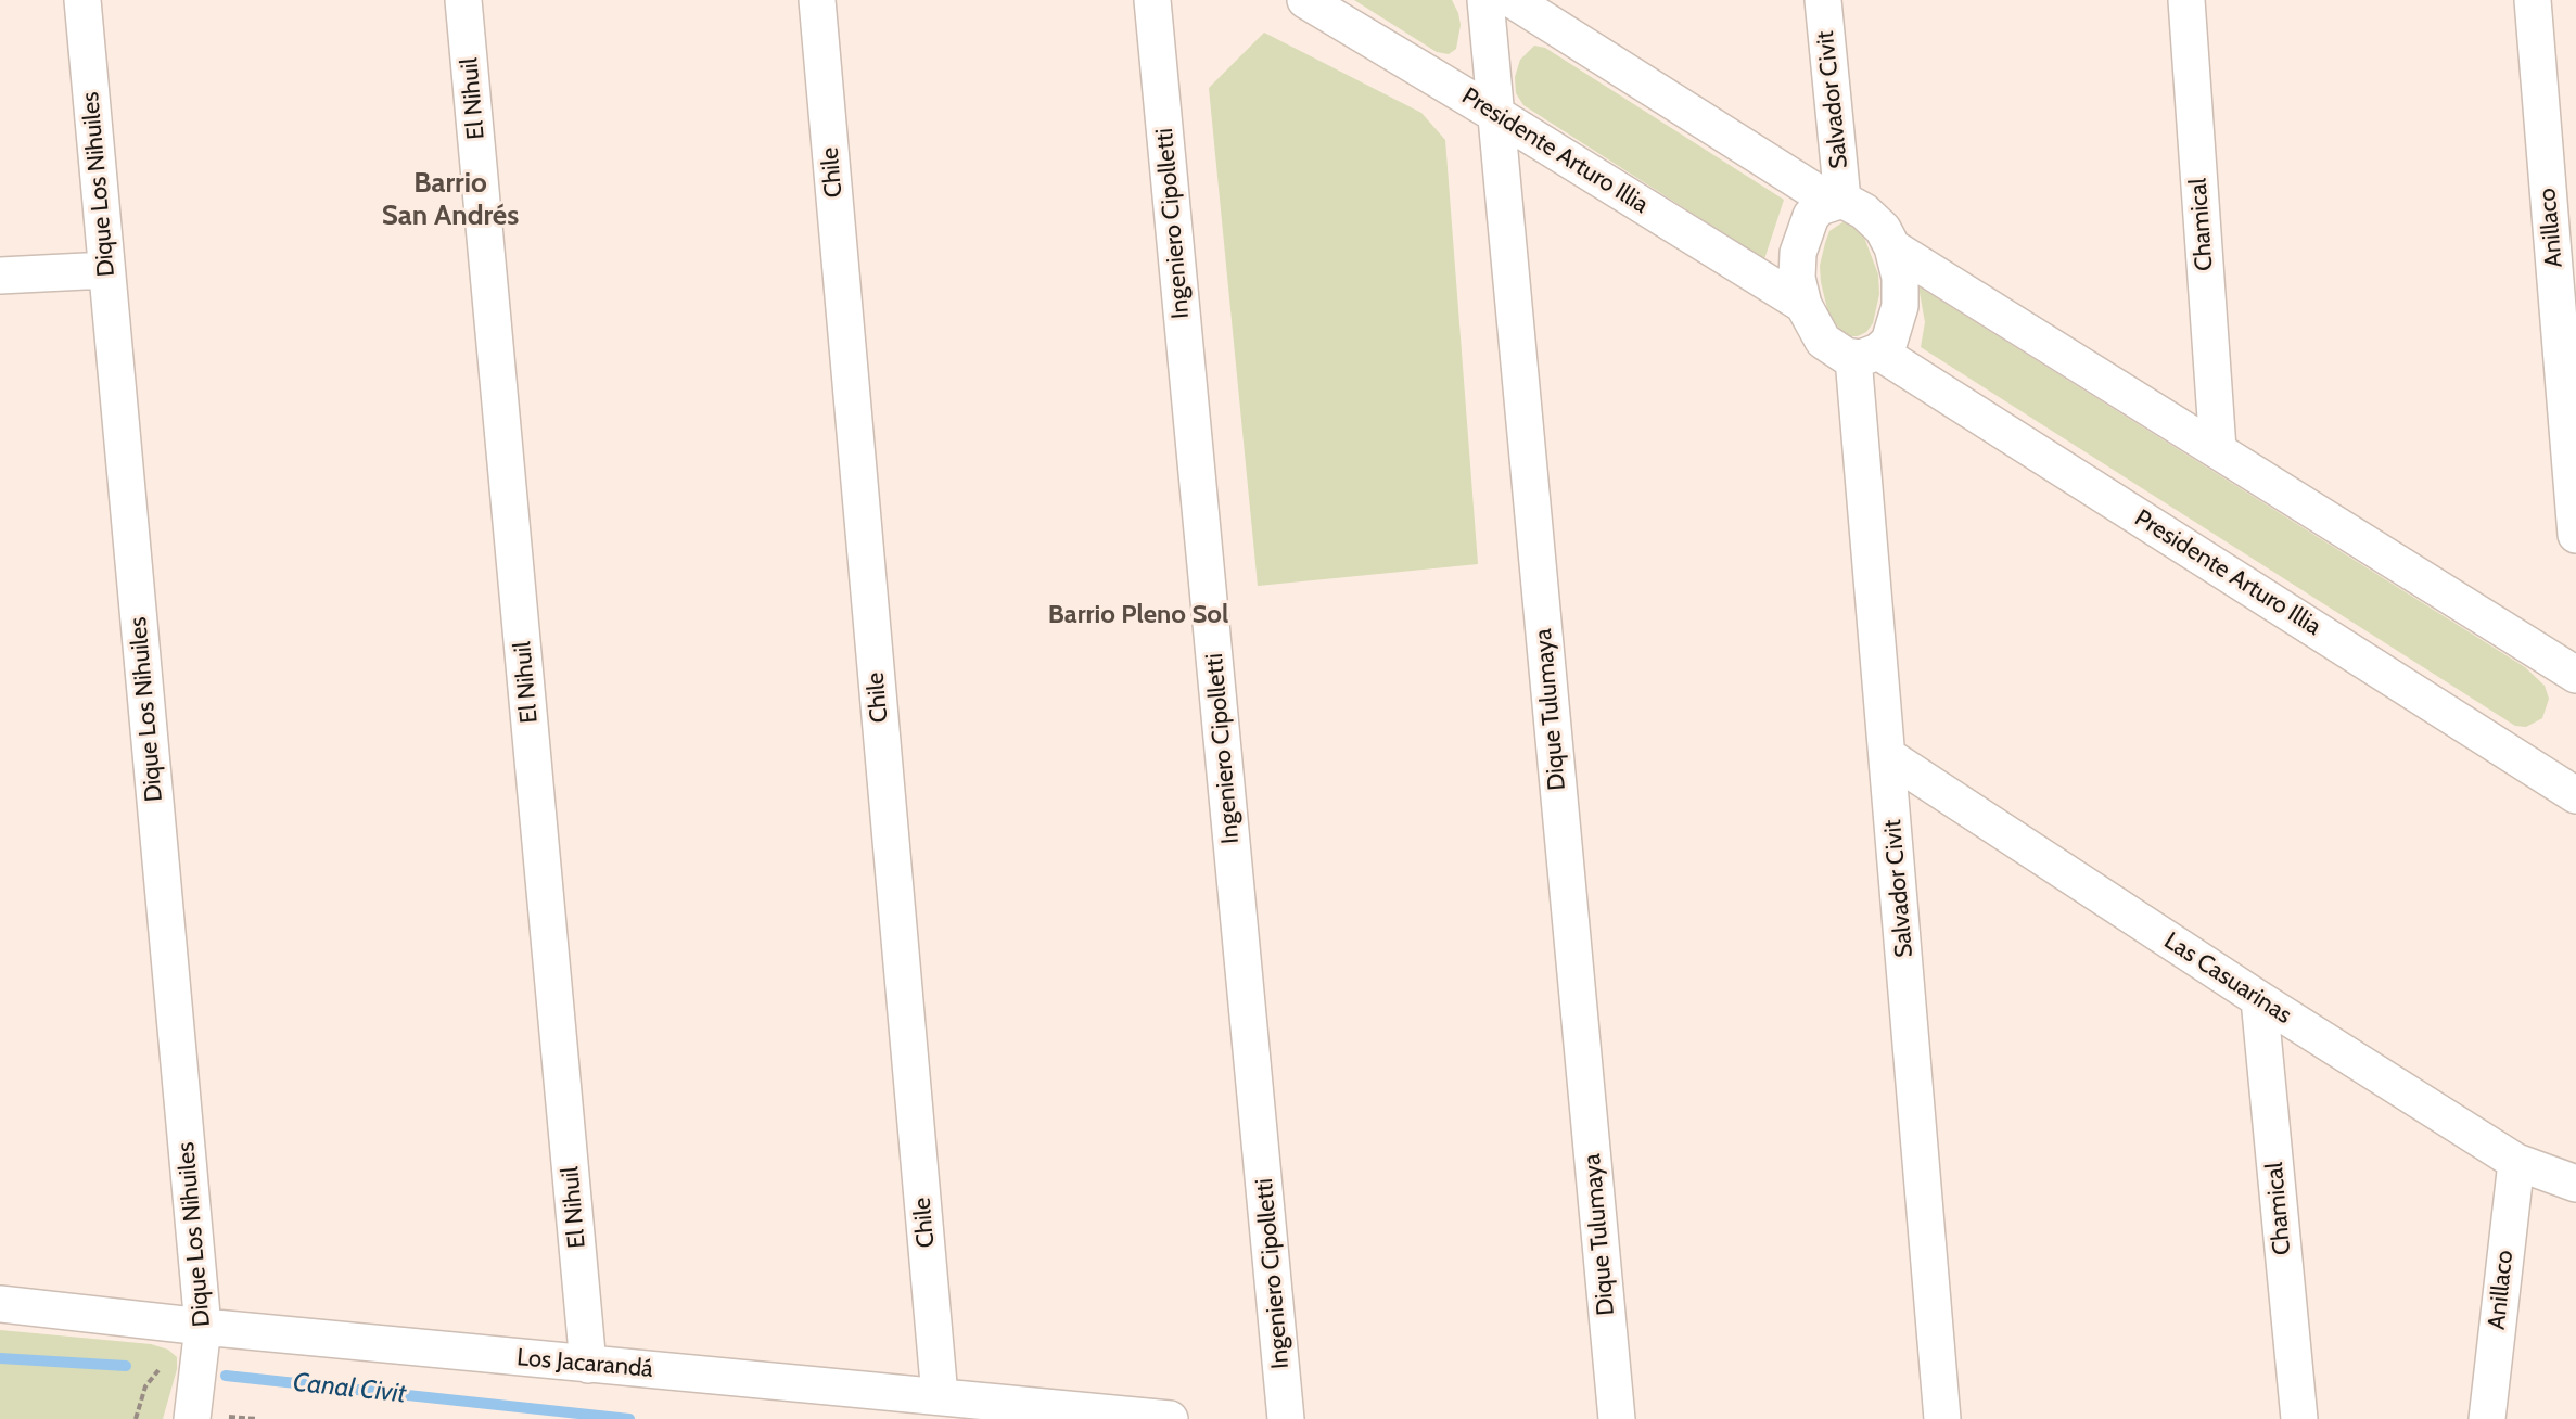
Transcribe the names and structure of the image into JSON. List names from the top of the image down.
{
  "streets": {
    "street": [
      "El Nihuil",
      "Salvador Civit",
      "Presidente Arturo Illia",
      "Chile",
      "Dique Los Nihuiles",
      "Ingeniero Cipolletti",
      "Chamical",
      "Anillaco",
      "Dique Tulumaya",
      "Las Casuarinas",
      "Los Jacarandá"
    ]
  },
  "crossings": [
    ["El Nihuil", "Los Jacarandá"],
    ["Salvador Civit", "Presidente Arturo Illia"],
    ["Salvador Civit", "Las Casuarinas"],
    ["Presidente Arturo Illia", "Dique Tulumaya"],
    ["Chile", "Los Jacarandá"],
    ["Dique Los Nihuiles", "Los Jacarandá"],
    ["Chamical", "Las Casuarinas"],
    ["Anillaco", "Las Casuarinas"]
  ],
  "districts": ["Barrio San Andrés", "Barrio Pleno Sol"],
  "water": ["Canal Civit"]
}
